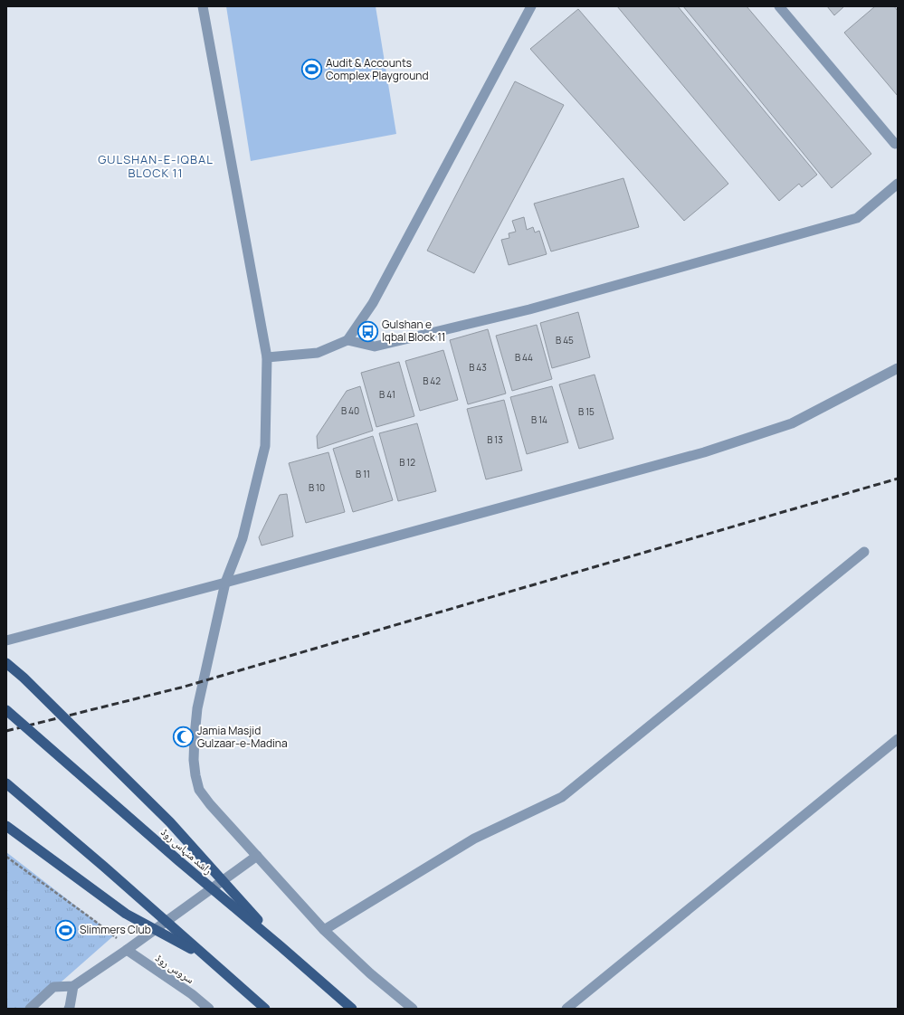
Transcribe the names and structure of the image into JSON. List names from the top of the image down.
{
  "streets": {
    "main road": ["راشد منہاس روڈ"],
    "street": ["سروس روڈ"]
  },
  "districts": ["GULSHAN-E-IQBAL BLOCK 11"],
  "places": {
    "sports": ["Audit & Accounts Complex Playground", "Slimmers Club"],
    "bus stop": ["Gulshan e Iqbal Block 11"],
    "mosque": ["Jamia Masjid Gulzaar-e-Madina"]
  },
  "house_numbers": [
    "B 45",
    "B 44",
    "B 43",
    "B 42",
    "B 41",
    "B 40",
    "B 15",
    "B 14",
    "B 13",
    "B 12",
    "B 11",
    "B 10"
  ]
}
